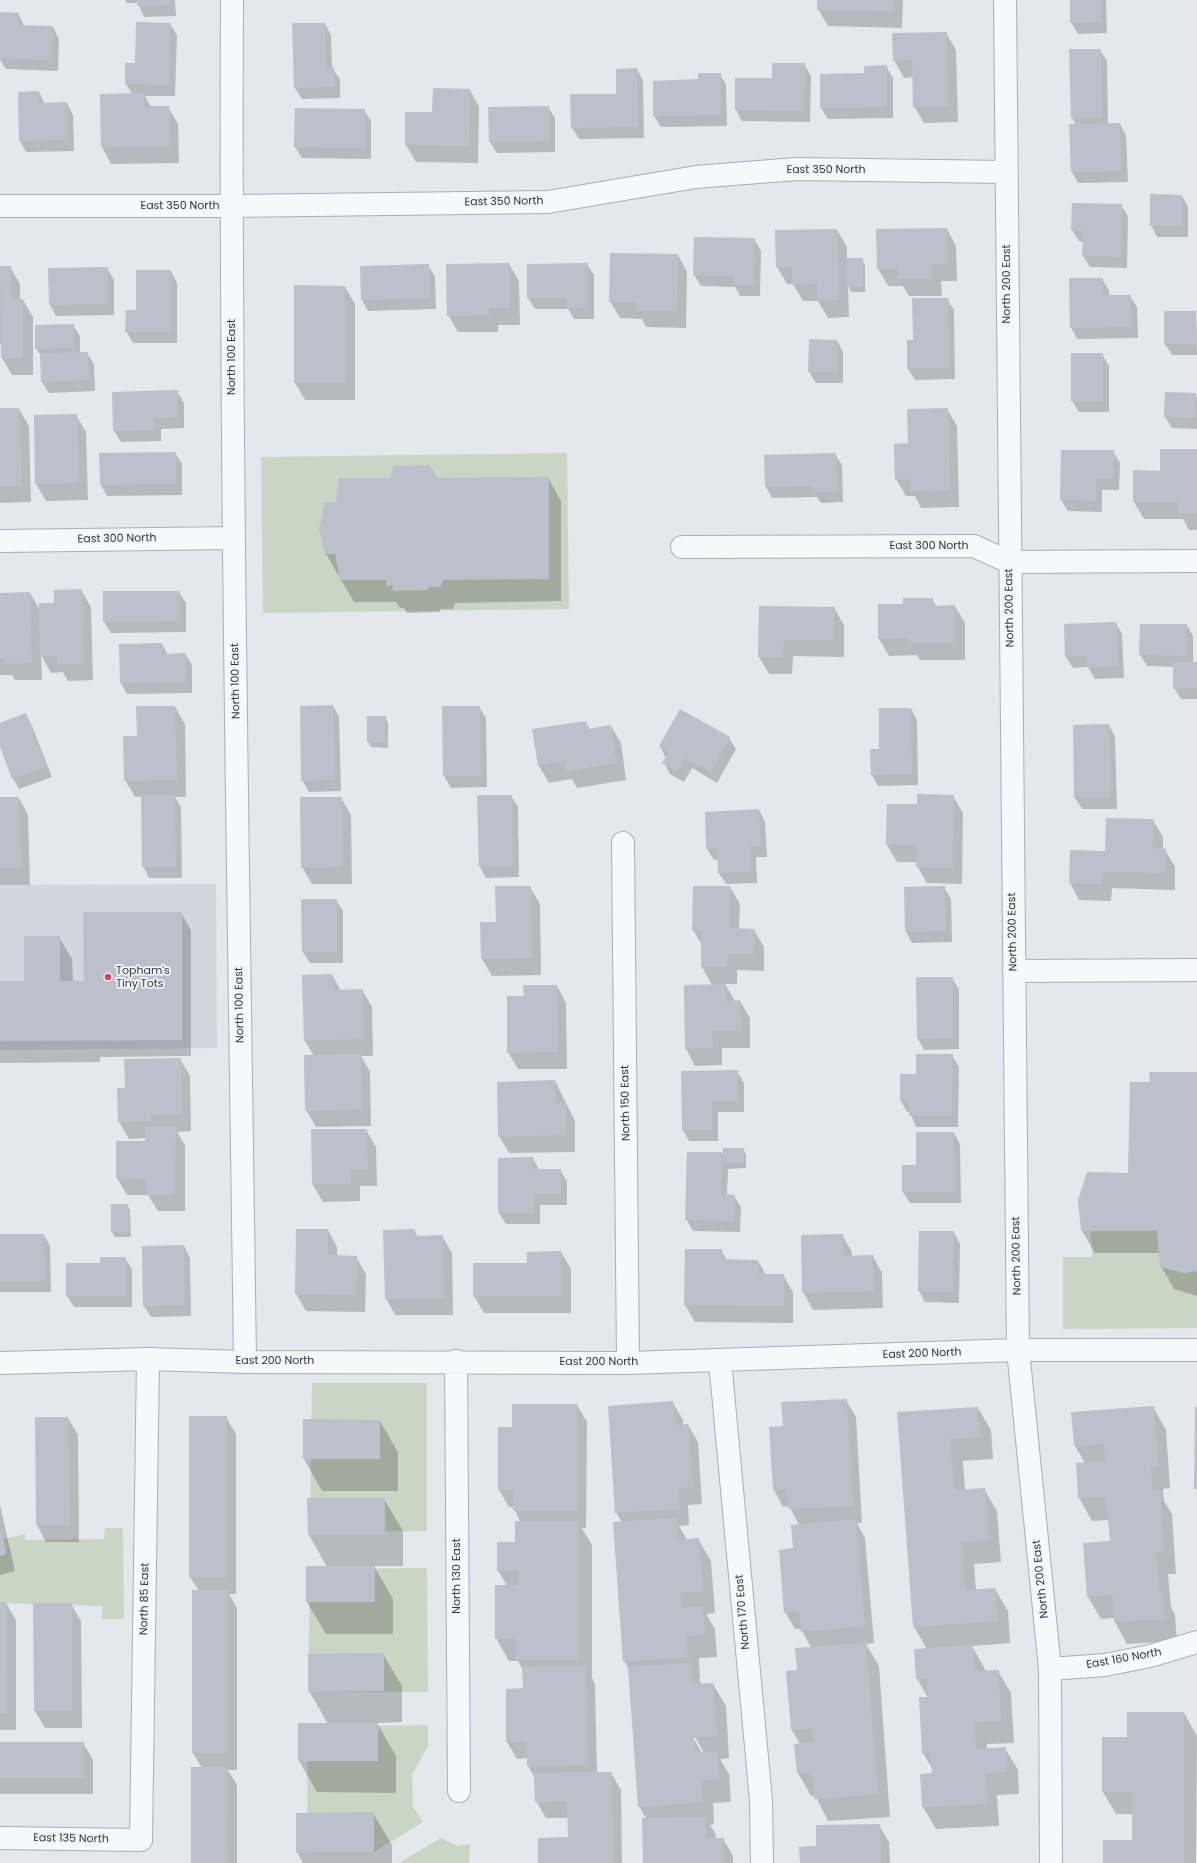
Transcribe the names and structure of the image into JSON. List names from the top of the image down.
{
  "streets": {
    "street": [
      "East 350 North",
      "North 200 East",
      "North 100 East",
      "East 300 North",
      "North 150 East",
      "East 200 North",
      "North 130 East",
      "North 85 East",
      "North 170 East",
      "East 160 North",
      "East 135 North"
    ]
  },
  "crossings": [
    ["East 350 North", "North 200 East"],
    ["East 350 North", "North 100 East"],
    ["North 200 East", "East 300 North"],
    ["North 200 East", "East 200 North"],
    ["North 200 East", "East 160 North"],
    ["North 100 East", "East 300 North"],
    ["North 100 East", "East 200 North"],
    ["North 150 East", "East 200 North"],
    ["East 200 North", "North 130 East"],
    ["East 200 North", "North 85 East"],
    ["East 200 North", "North 170 East"],
    ["North 85 East", "East 135 North"]
  ],
  "places": ["Topham's Tiny Tots"]
}
